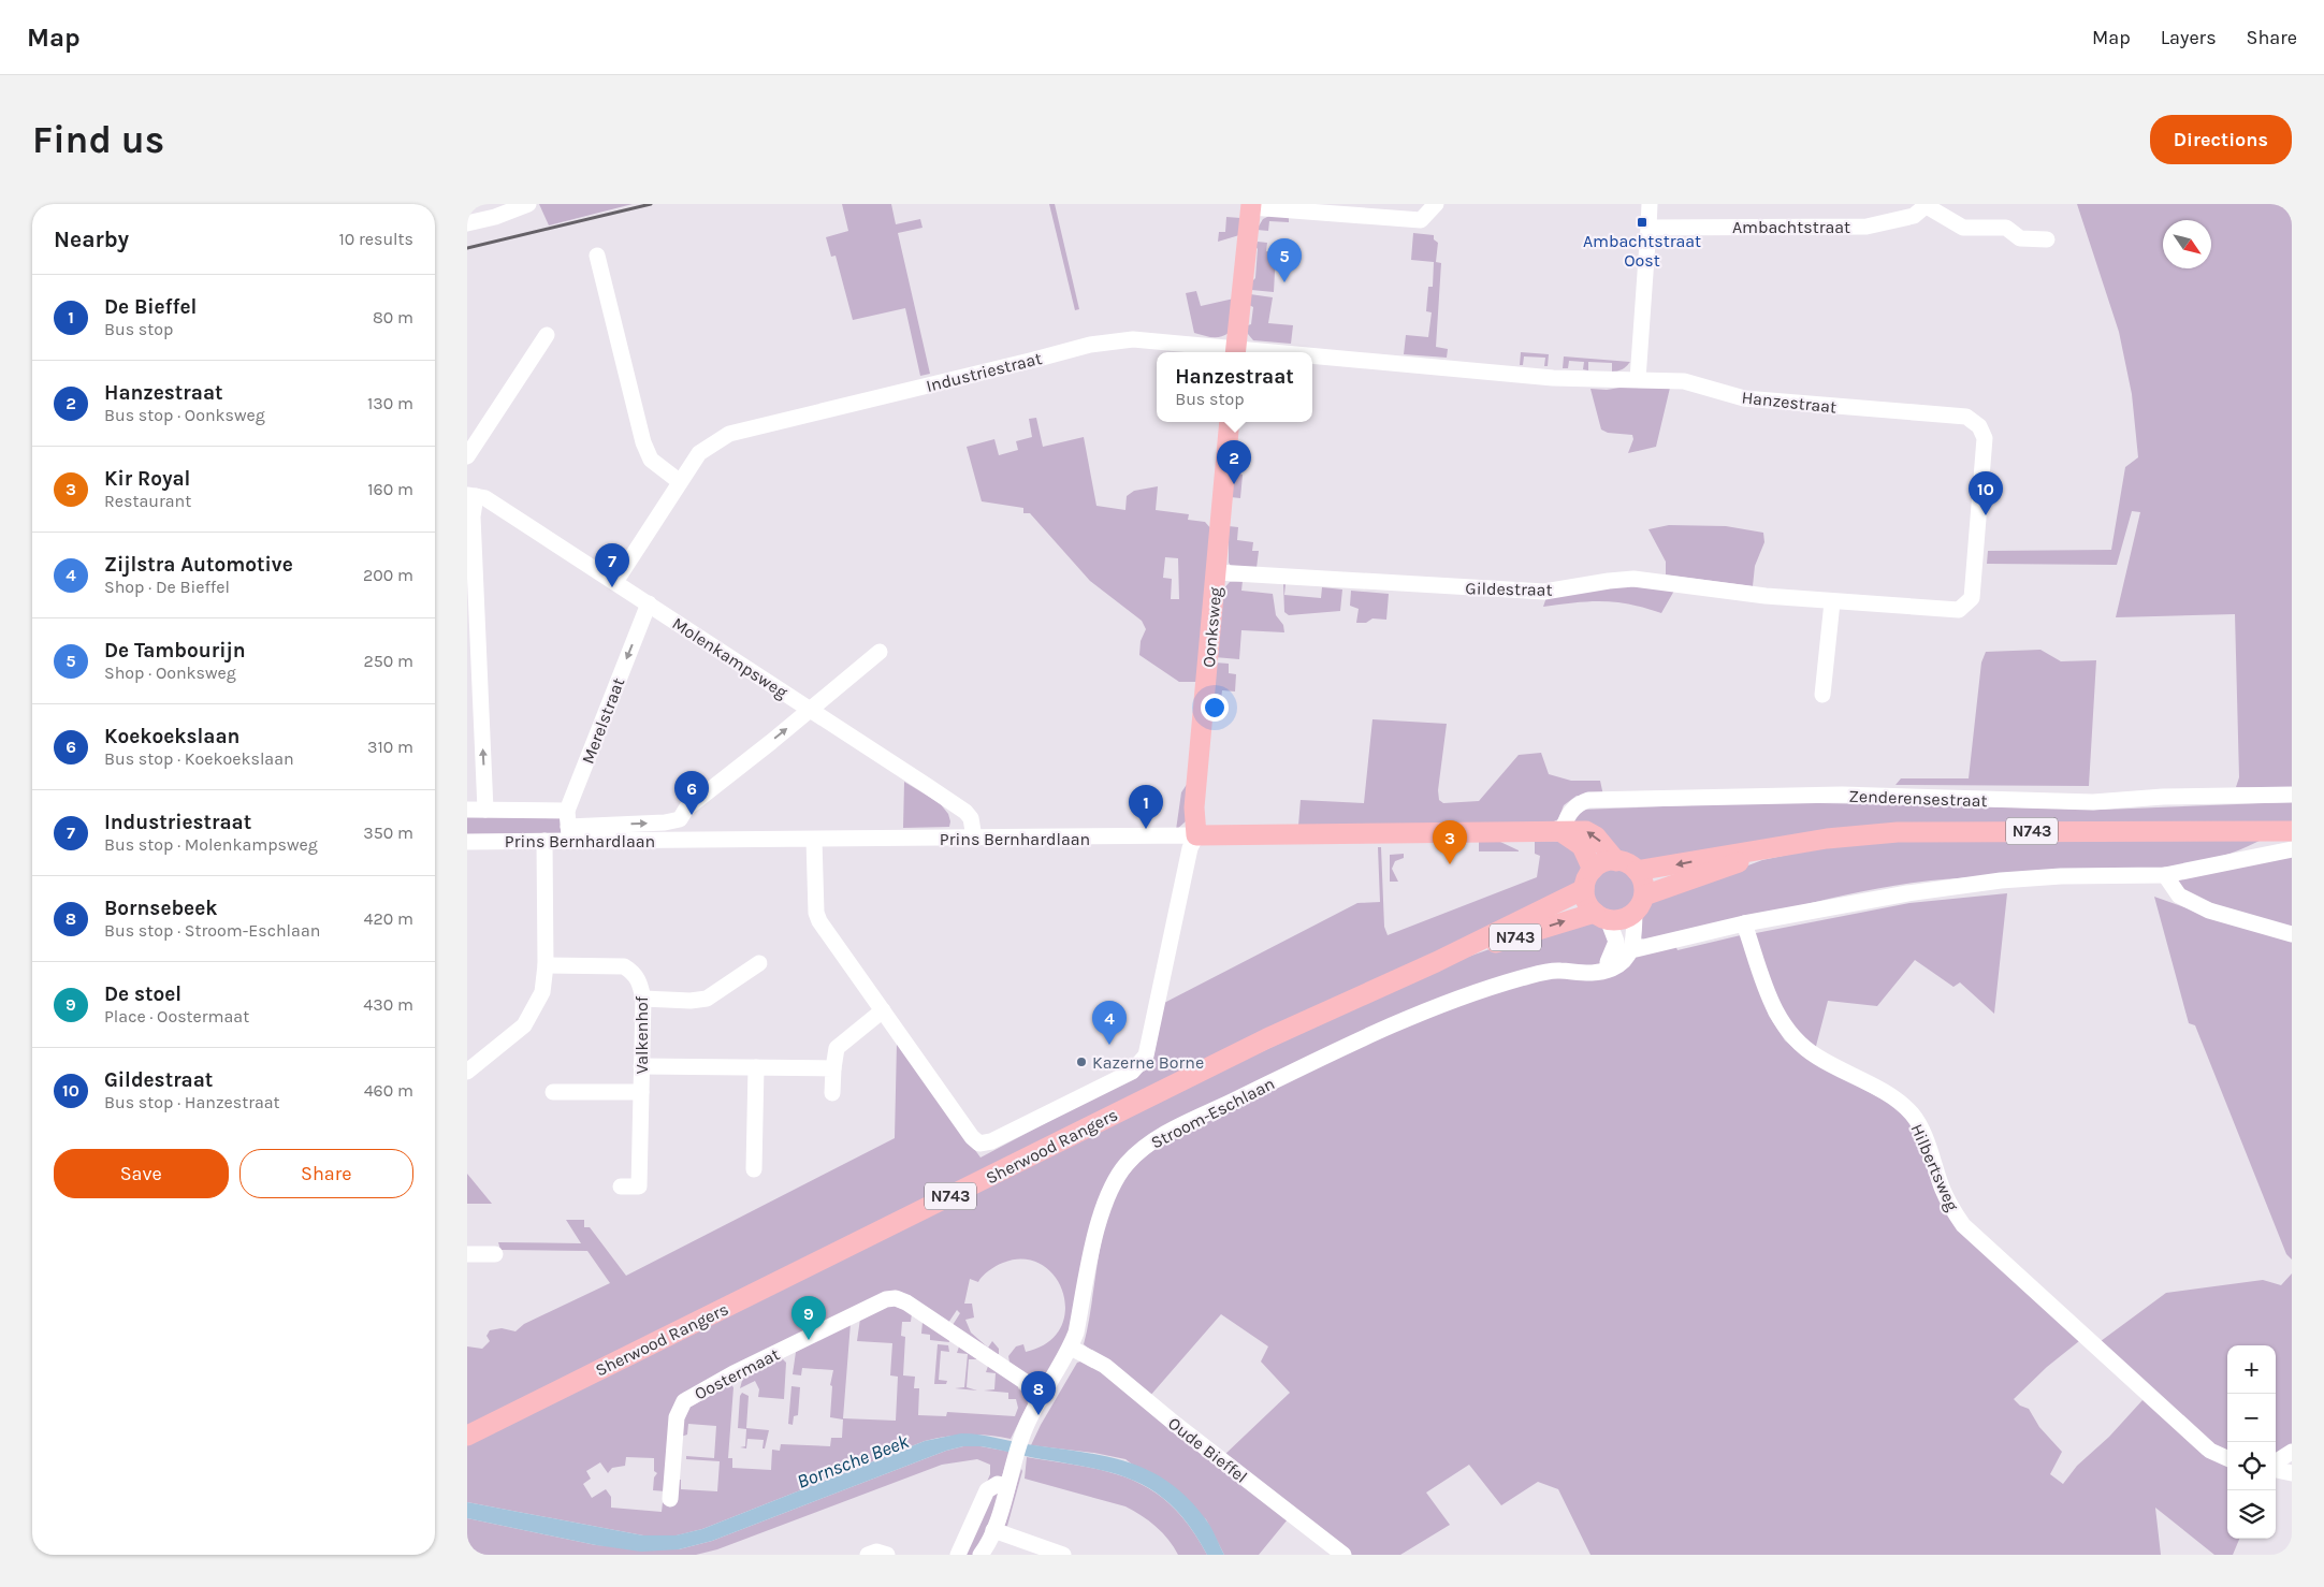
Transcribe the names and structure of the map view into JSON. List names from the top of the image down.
{
  "streets": {
    "main road": [
      "Oonksweg",
      "Zenderensestraat",
      "N743",
      "Prins Bernhardlaan",
      "Sherwood Rangers"
    ],
    "street": [
      "Ambachtstraat",
      "Industriestraat",
      "Hanzestraat",
      "Gildestraat",
      "Molenkampsweg",
      "Merelstraat",
      "Valkenhof",
      "Stroom-Eschlaan",
      "Hilbertsweg",
      "Oostermaat",
      "Oude Bieffel"
    ]
  },
  "crossings": [
    ["Industriestraat", "Molenkampsweg"],
    ["Hanzestraat", "Gildestraat"],
    ["Gildestraat", "Oonksweg"],
    ["Oonksweg", "Prins Bernhardlaan"],
    ["Molenkampsweg", "Merelstraat"],
    ["Molenkampsweg", "Prins Bernhardlaan"],
    ["Merelstraat", "Prins Bernhardlaan"],
    ["Zenderensestraat", "N743"],
    ["Zenderensestraat", "Prins Bernhardlaan"],
    ["Zenderensestraat", "Sherwood Rangers"],
    ["N743", "Prins Bernhardlaan"],
    ["N743", "Sherwood Rangers"],
    ["Prins Bernhardlaan", "Sherwood Rangers"],
    ["Stroom-Eschlaan", "Oostermaat"],
    ["Stroom-Eschlaan", "Oude Bieffel"]
  ],
  "water": ["Bornsche Beek"],
  "places": {
    "transit": ["Ambachtstraat Oost"],
    "other": ["Kazerne Borne"]
  },
  "north": "bottom right",
  "page": {
    "header": "Map",
    "nav": ["Map", "Layers", "Share"],
    "buttons": [
      "Directions",
      ["Save", "Share"]
    ],
    "title": "Find us",
    "heading": ["Nearby", "10 results"],
    "pins": [
      "5",
      "2",
      "10",
      "7",
      "6",
      "1",
      "3",
      "4",
      "9",
      "8"
    ],
    "list": [
      {
        "mark": "1",
        "name": "De Bieffel",
        "note": "Bus stop",
        "value": "80 m"
      },
      {
        "mark": "2",
        "name": "Hanzestraat",
        "note": "Bus stop · Oonksweg",
        "value": "130 m"
      },
      {
        "mark": "3",
        "name": "Kir Royal",
        "note": "Restaurant",
        "value": "160 m"
      },
      {
        "mark": "4",
        "name": "Zijlstra Automotive",
        "note": "Shop · De Bieffel",
        "value": "200 m"
      },
      {
        "mark": "5",
        "name": "De Tambourijn",
        "note": "Shop · Oonksweg",
        "value": "250 m"
      },
      {
        "mark": "6",
        "name": "Koekoekslaan",
        "note": "Bus stop · Koekoekslaan",
        "value": "310 m"
      },
      {
        "mark": "7",
        "name": "Industriestraat",
        "note": "Bus stop · Molenkampsweg",
        "value": "350 m"
      },
      {
        "mark": "8",
        "name": "Bornsebeek",
        "note": "Bus stop · Stroom-Eschlaan",
        "value": "420 m"
      },
      {
        "mark": "9",
        "name": "De stoel",
        "note": "Place · Oostermaat",
        "value": "430 m"
      },
      {
        "mark": "10",
        "name": "Gildestraat",
        "note": "Bus stop · Hanzestraat",
        "value": "460 m"
      }
    ],
    "popup": ["Hanzestraat", "Bus stop"],
    "map_buttons": ["+", "−"]
  }
}
